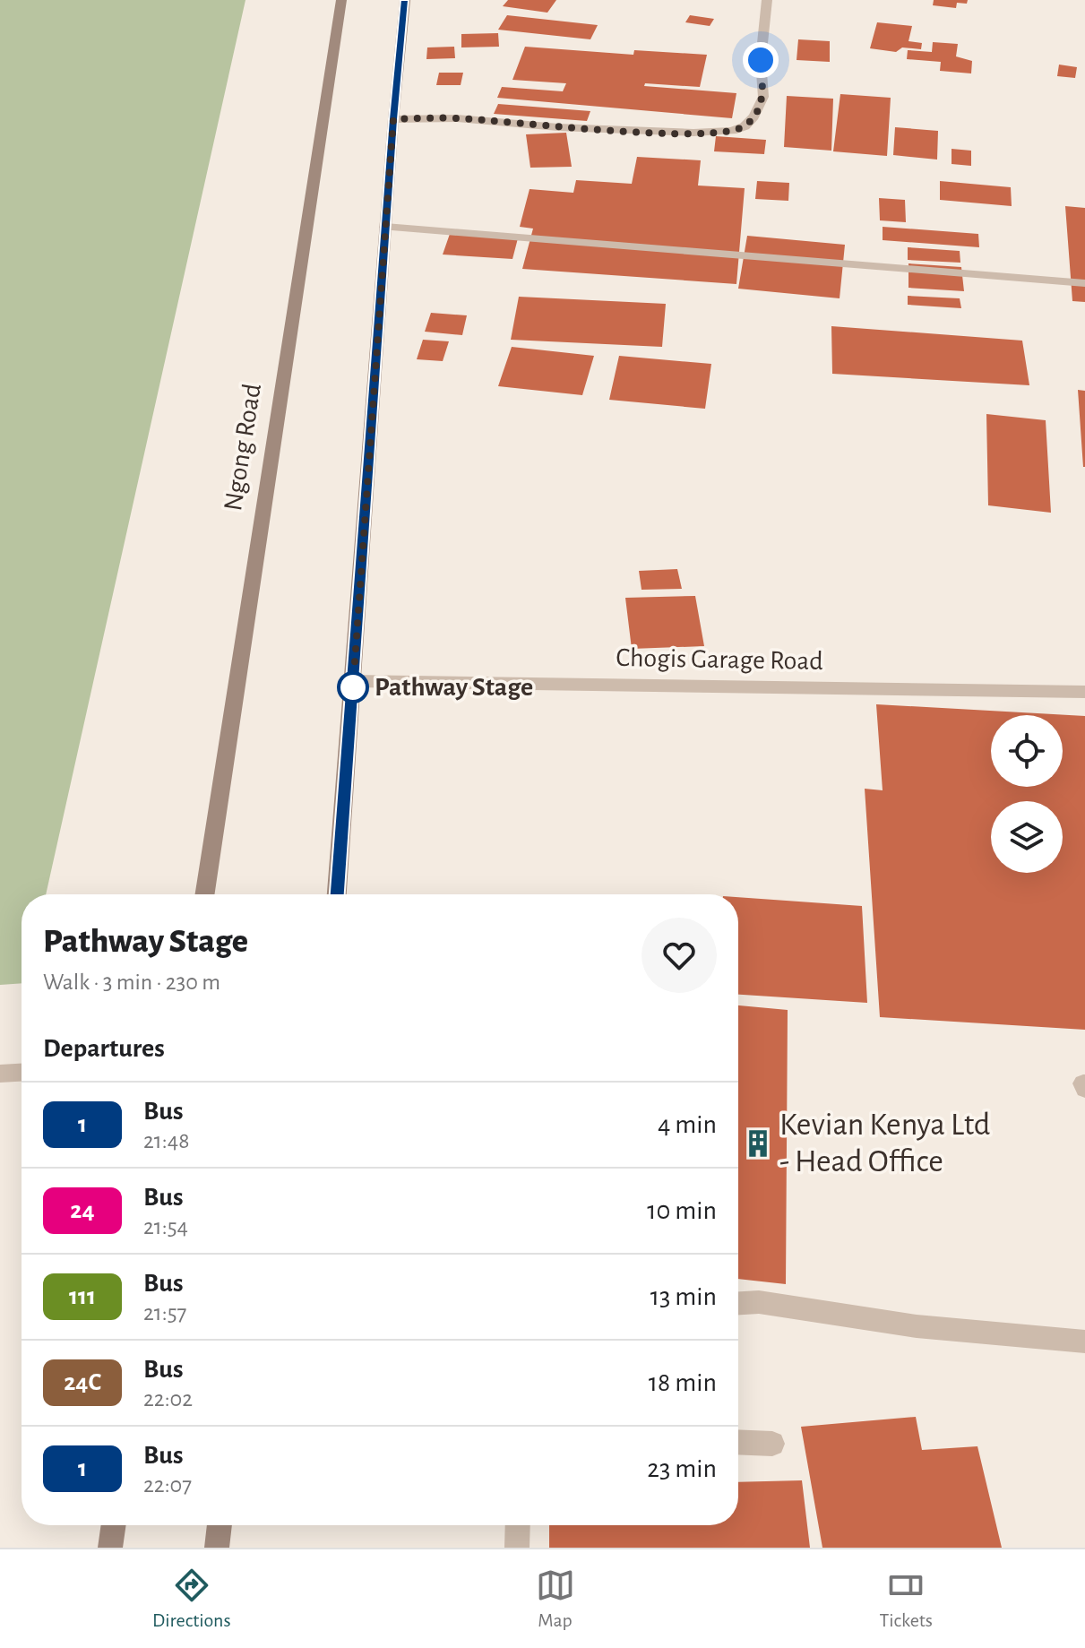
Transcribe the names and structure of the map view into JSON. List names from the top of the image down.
{
  "streets": {
    "main road": ["Ngong Road"],
    "street": ["Chogis Garage Road"]
  },
  "places": {
    "other": ["Pathway Stage"],
    "building": ["Kevian Kenya Ltd - Head Office"]
  },
  "lines": ["bus line 1"],
  "page": {
    "heading": [
      ["Pathway Stage", "Walk · 3 min · 230 m"],
      "Departures"
    ],
    "list": [
      {
        "mark": "1",
        "name": "Bus",
        "note": "21:48",
        "value": "4 min"
      },
      {
        "mark": "24",
        "name": "Bus",
        "note": "21:54",
        "value": "10 min"
      },
      {
        "mark": "111",
        "name": "Bus",
        "note": "21:57",
        "value": "13 min"
      },
      {
        "mark": "24C",
        "name": "Bus",
        "note": "22:02",
        "value": "18 min"
      },
      {
        "mark": "1",
        "name": "Bus",
        "note": "22:07",
        "value": "23 min"
      }
    ],
    "tabs": ["Directions", "Map", "Tickets"]
  }
}
